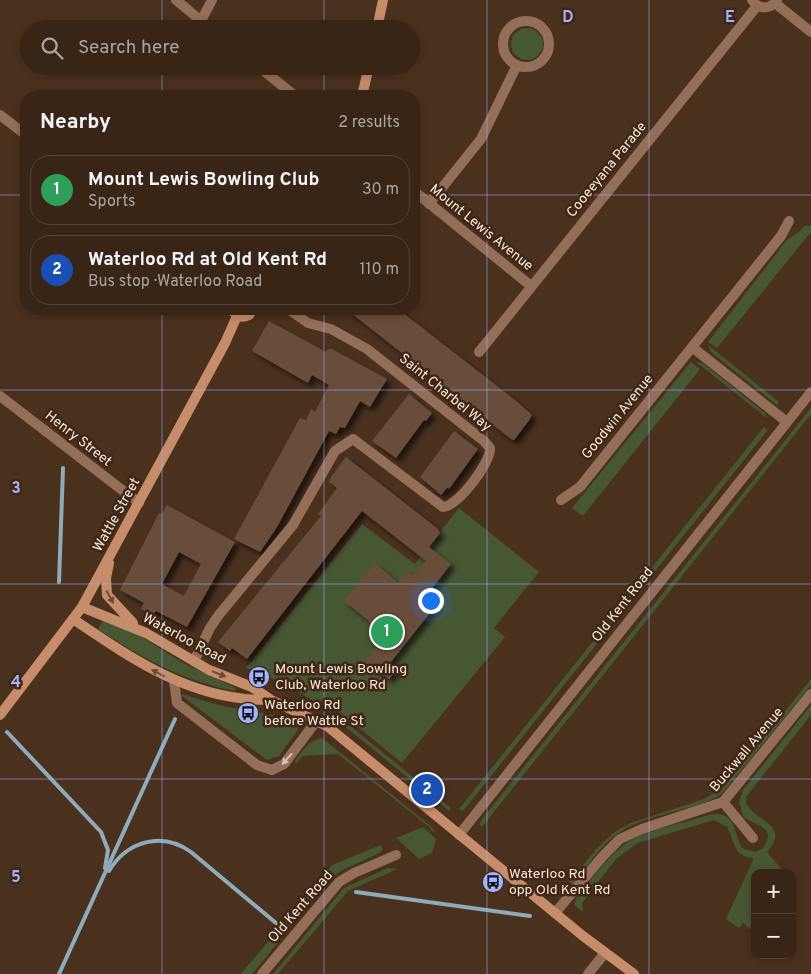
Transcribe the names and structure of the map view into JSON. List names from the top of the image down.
{
  "streets": {
    "main road": ["Wattle Street", "Waterloo Road"],
    "street": [
      "Cooeeyana Parade",
      "Mount Lewis Avenue",
      "Saint Charbel Way",
      "Goodwin Avenue",
      "Henry Street",
      "Old Kent Road",
      "Buckwall Avenue"
    ]
  },
  "crossings": [
    ["Cooeeyana Parade", "Mount Lewis Avenue"],
    ["Saint Charbel Way", "Waterloo Road"],
    ["Henry Street", "Wattle Street"],
    ["Wattle Street", "Waterloo Road"],
    ["Old Kent Road", "Waterloo Road"],
    ["Waterloo Road", "Buckwall Avenue"]
  ],
  "places": {
    "bus stop": ["Mount Lewis Bowling Club, Waterloo Rd", "Waterloo Rd before Wattle St", "Waterloo Rd opp Old Kent Rd"]
  },
  "page": {
    "search": "Search here",
    "heading": ["Nearby", "2 results"],
    "list": [
      {
        "mark": "1",
        "name": "Mount Lewis Bowling Club",
        "note": "Sports",
        "value": "30 m"
      },
      {
        "mark": "2",
        "name": "Waterloo Rd at Old Kent Rd",
        "note": "Bus stop · Waterloo Road",
        "value": "110 m"
      }
    ],
    "pins": ["1", "2"],
    "map_buttons": ["+", "−"]
  },
  "grid": {
    "columns": ["D", "E"],
    "rows": ["3", "4", "5"]
  }
}
